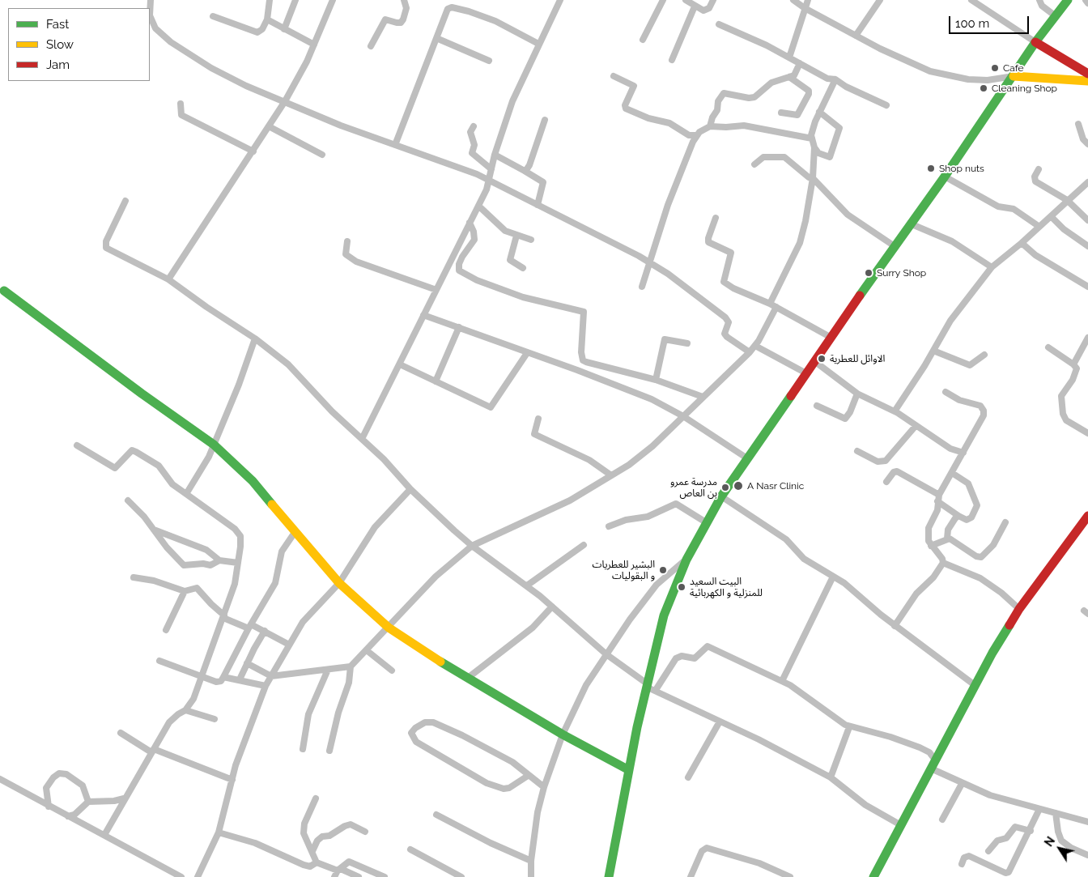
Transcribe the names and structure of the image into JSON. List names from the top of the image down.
{
  "places": [
    "Cafe",
    "Cleaning Shop",
    "Shop nuts",
    "Surry Shop",
    "الاوائل للعطرية",
    "A Nasr Clinic",
    "مدرسة عمرو بن العاص",
    "البشير للعطريات و البقوليات",
    "البيت السعيد للمنزلية و الكهربائية"
  ],
  "legend": ["Fast", "Slow", "Jam"],
  "scale_bar": "100 m",
  "north": "top left"
}
